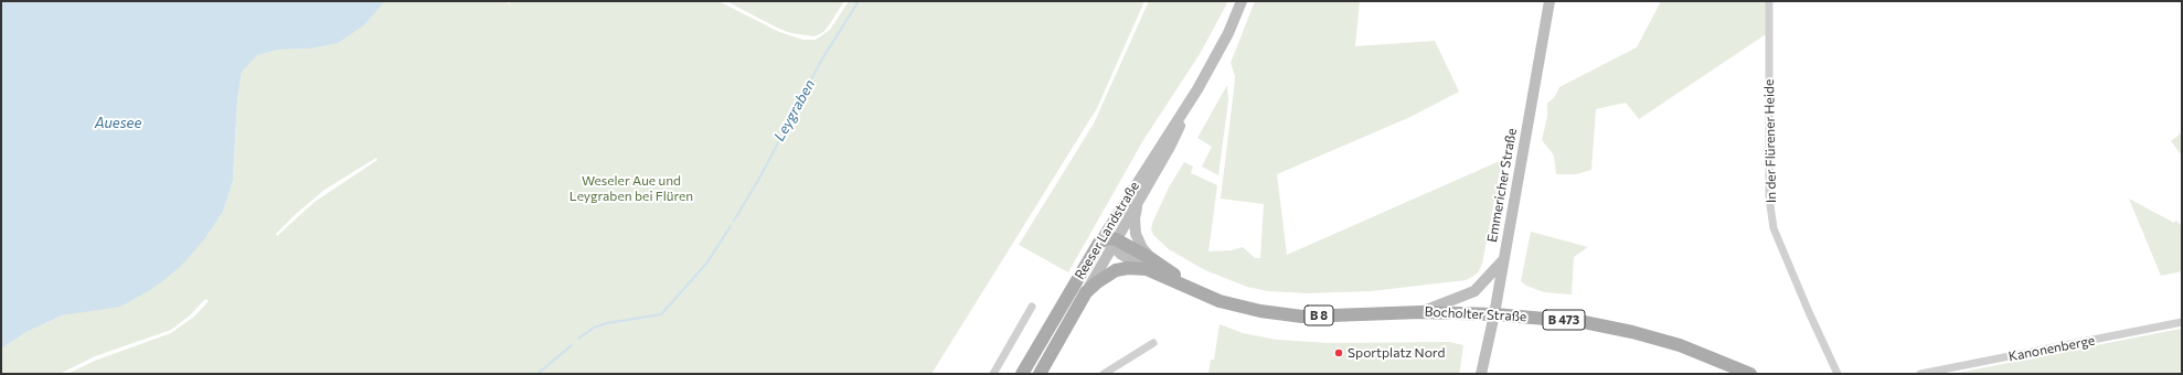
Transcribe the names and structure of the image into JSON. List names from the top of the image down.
{
  "streets": {
    "main road": [
      "Reeser Landstraße",
      "Bocholter Straße",
      "B 8",
      "B 473"
    ],
    "street": ["In der Flürener Heide", "Emmericher Straße", "Kanonenberge"]
  },
  "crossings": [
    ["Emmericher Straße", "Bocholter Straße"],
    ["Reeser Landstraße", "Bocholter Straße"],
    ["Reeser Landstraße", "B 8"],
    ["Bocholter Straße", "B 8"]
  ],
  "water": ["Leygraben", "Auesee"],
  "parks": ["Weseler Aue und Leygraben bei Flüren"],
  "places": ["Sportplatz Nord"]
}
